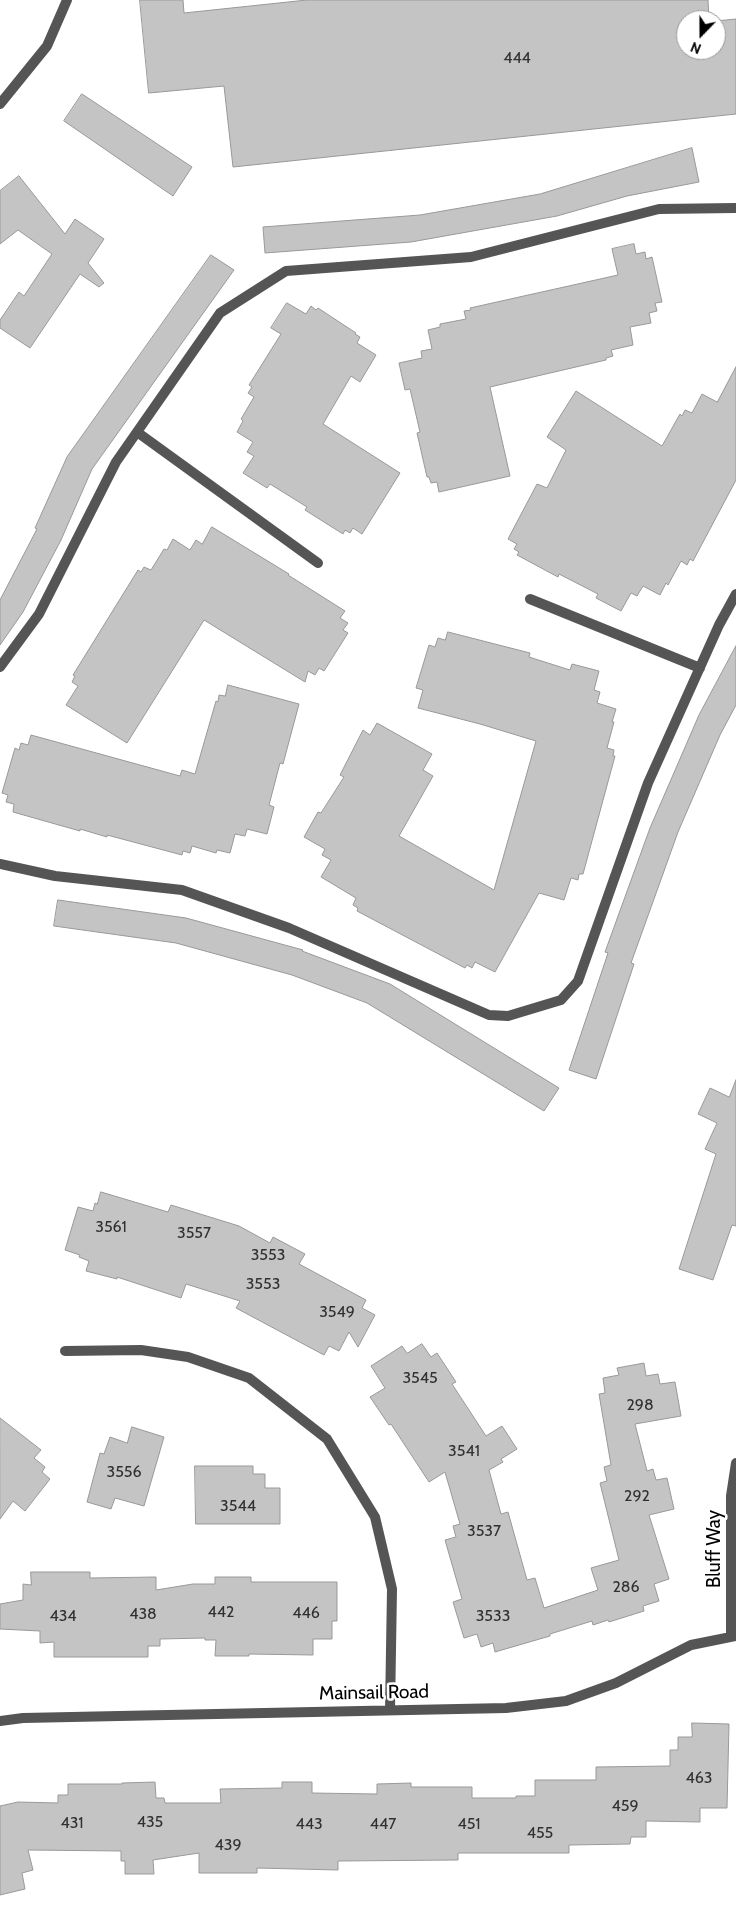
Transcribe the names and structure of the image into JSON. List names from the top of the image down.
{
  "streets": {
    "street": ["Bluff Way", "Mainsail Road"]
  },
  "crossings": [
    ["Bluff Way", "Mainsail Road"]
  ],
  "house_numbers": [
    "444",
    "3561",
    "3557",
    "3553",
    "3553",
    "3549",
    "3545",
    "298",
    "3541",
    "3556",
    "292",
    "3544",
    "3537",
    "286",
    "442",
    "446",
    "438",
    "434",
    "3533",
    "463",
    "459",
    "435",
    "431",
    "443",
    "447",
    "451",
    "455",
    "439"
  ],
  "north": "bottom"
}
